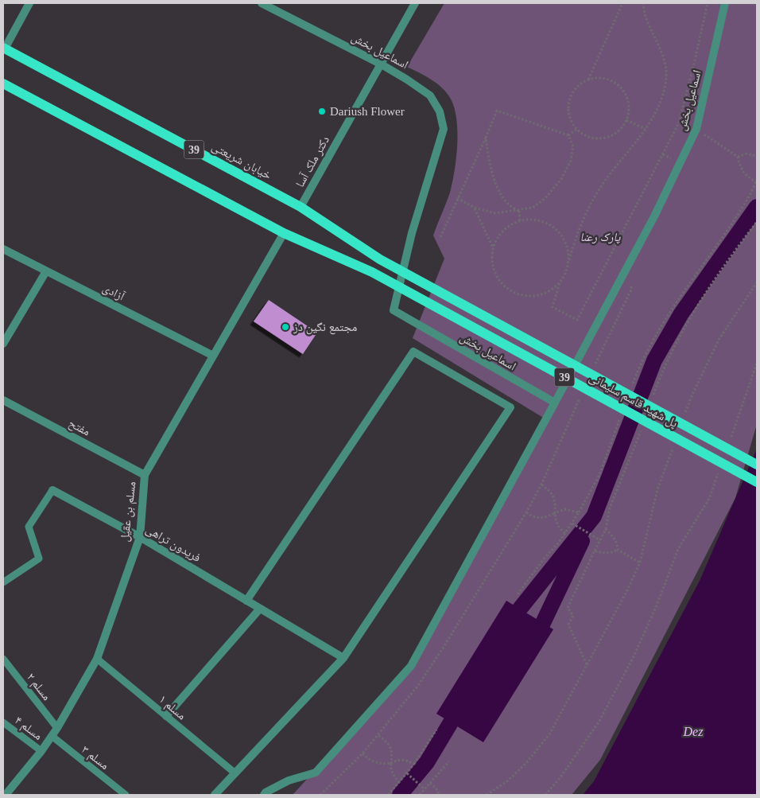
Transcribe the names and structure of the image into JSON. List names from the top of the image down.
{
  "streets": {
    "main road": ["39", "خیابان شریعتی", "پل شهید قاسم سلیمانی"],
    "street": [
      "اسماعیل بخش",
      "دکتر ملک آسا",
      "آزادی",
      "مفتح",
      "مسلم بن عقیل",
      "فریدون تراهی"
    ],
    "lane": [
      "مسلم ۲",
      "مسلم ۱",
      "مسلم ۴",
      "مسلم ۳"
    ]
  },
  "crossings": [
    ["اسماعیل بخش", "دکتر ملک آسا"],
    ["39", "پل شهید قاسم سلیمانی"],
    ["39", "مسلم بن عقیل"],
    ["خیابان شریعتی", "دکتر ملک آسا"],
    ["خیابان شریعتی", "پل شهید قاسم سلیمانی"],
    ["آزادی", "مسلم بن عقیل"],
    ["پل شهید قاسم سلیمانی", "مسلم بن عقیل"],
    ["مفتح", "مسلم بن عقیل"],
    ["مسلم بن عقیل", "فریدون تراهی"],
    ["مسلم بن عقیل", "مسلم ۲"],
    ["مسلم بن عقیل", "مسلم ۱"],
    ["مسلم بن عقیل", "مسلم ۴"],
    ["مسلم بن عقیل", "مسلم ۳"]
  ],
  "water": ["Dez"],
  "parks": ["پارک رعنا"],
  "places": ["Dariush Flower", "مجتمع نگین دز"]
}
